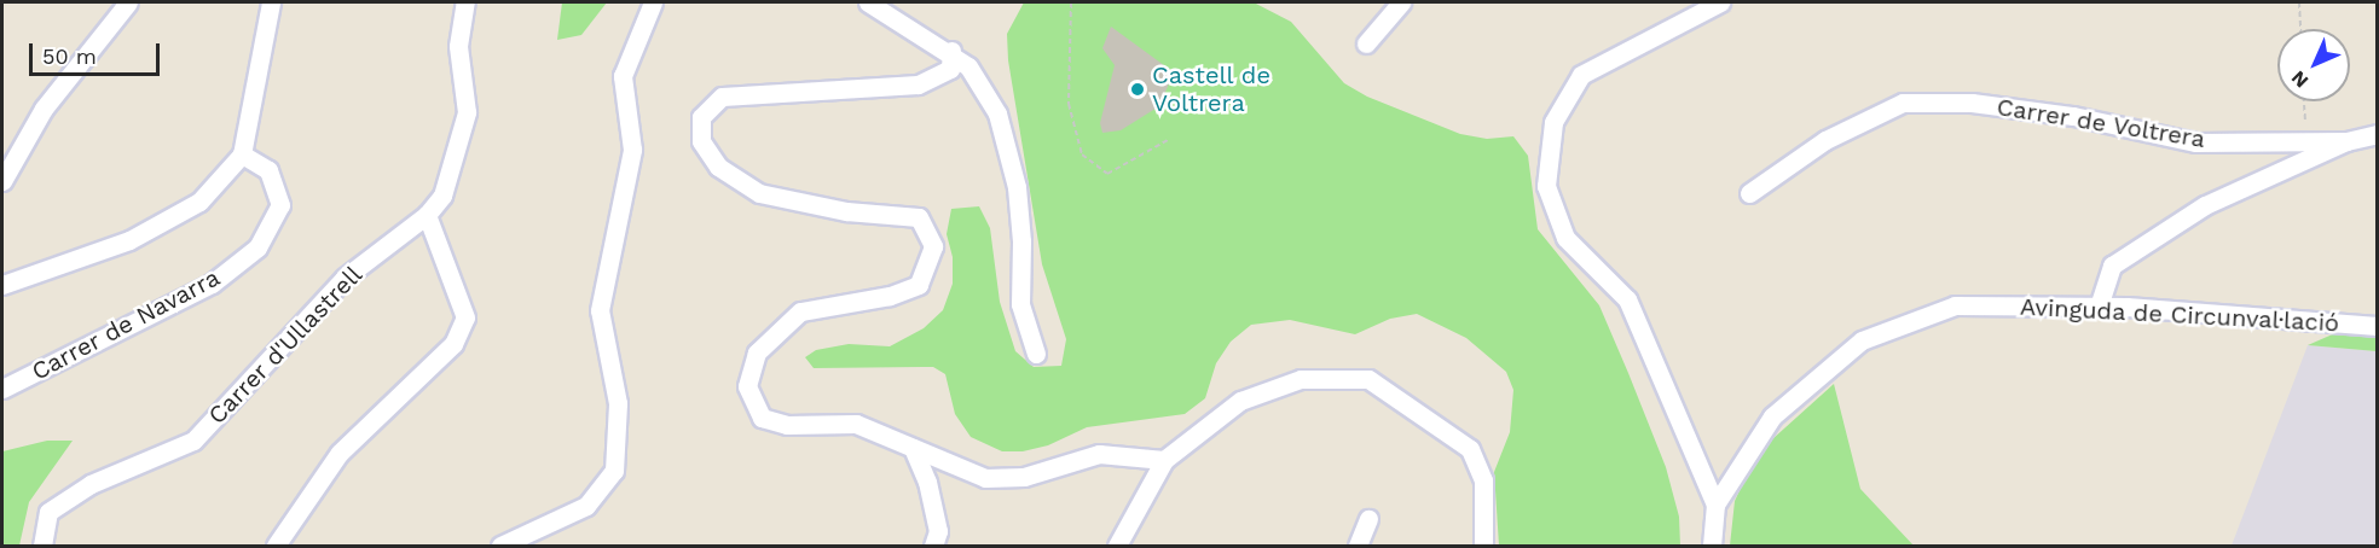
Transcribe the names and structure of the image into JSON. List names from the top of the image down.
{
  "streets": {
    "street": [
      "Carrer de Voltrera",
      "Avinguda de Circunval·lació",
      "Carrer de Navarra",
      "Carrer d'Ullastrell"
    ]
  },
  "places": ["Castell de Voltrera"],
  "scale_bar": "50 m",
  "north": "bottom left"
}
